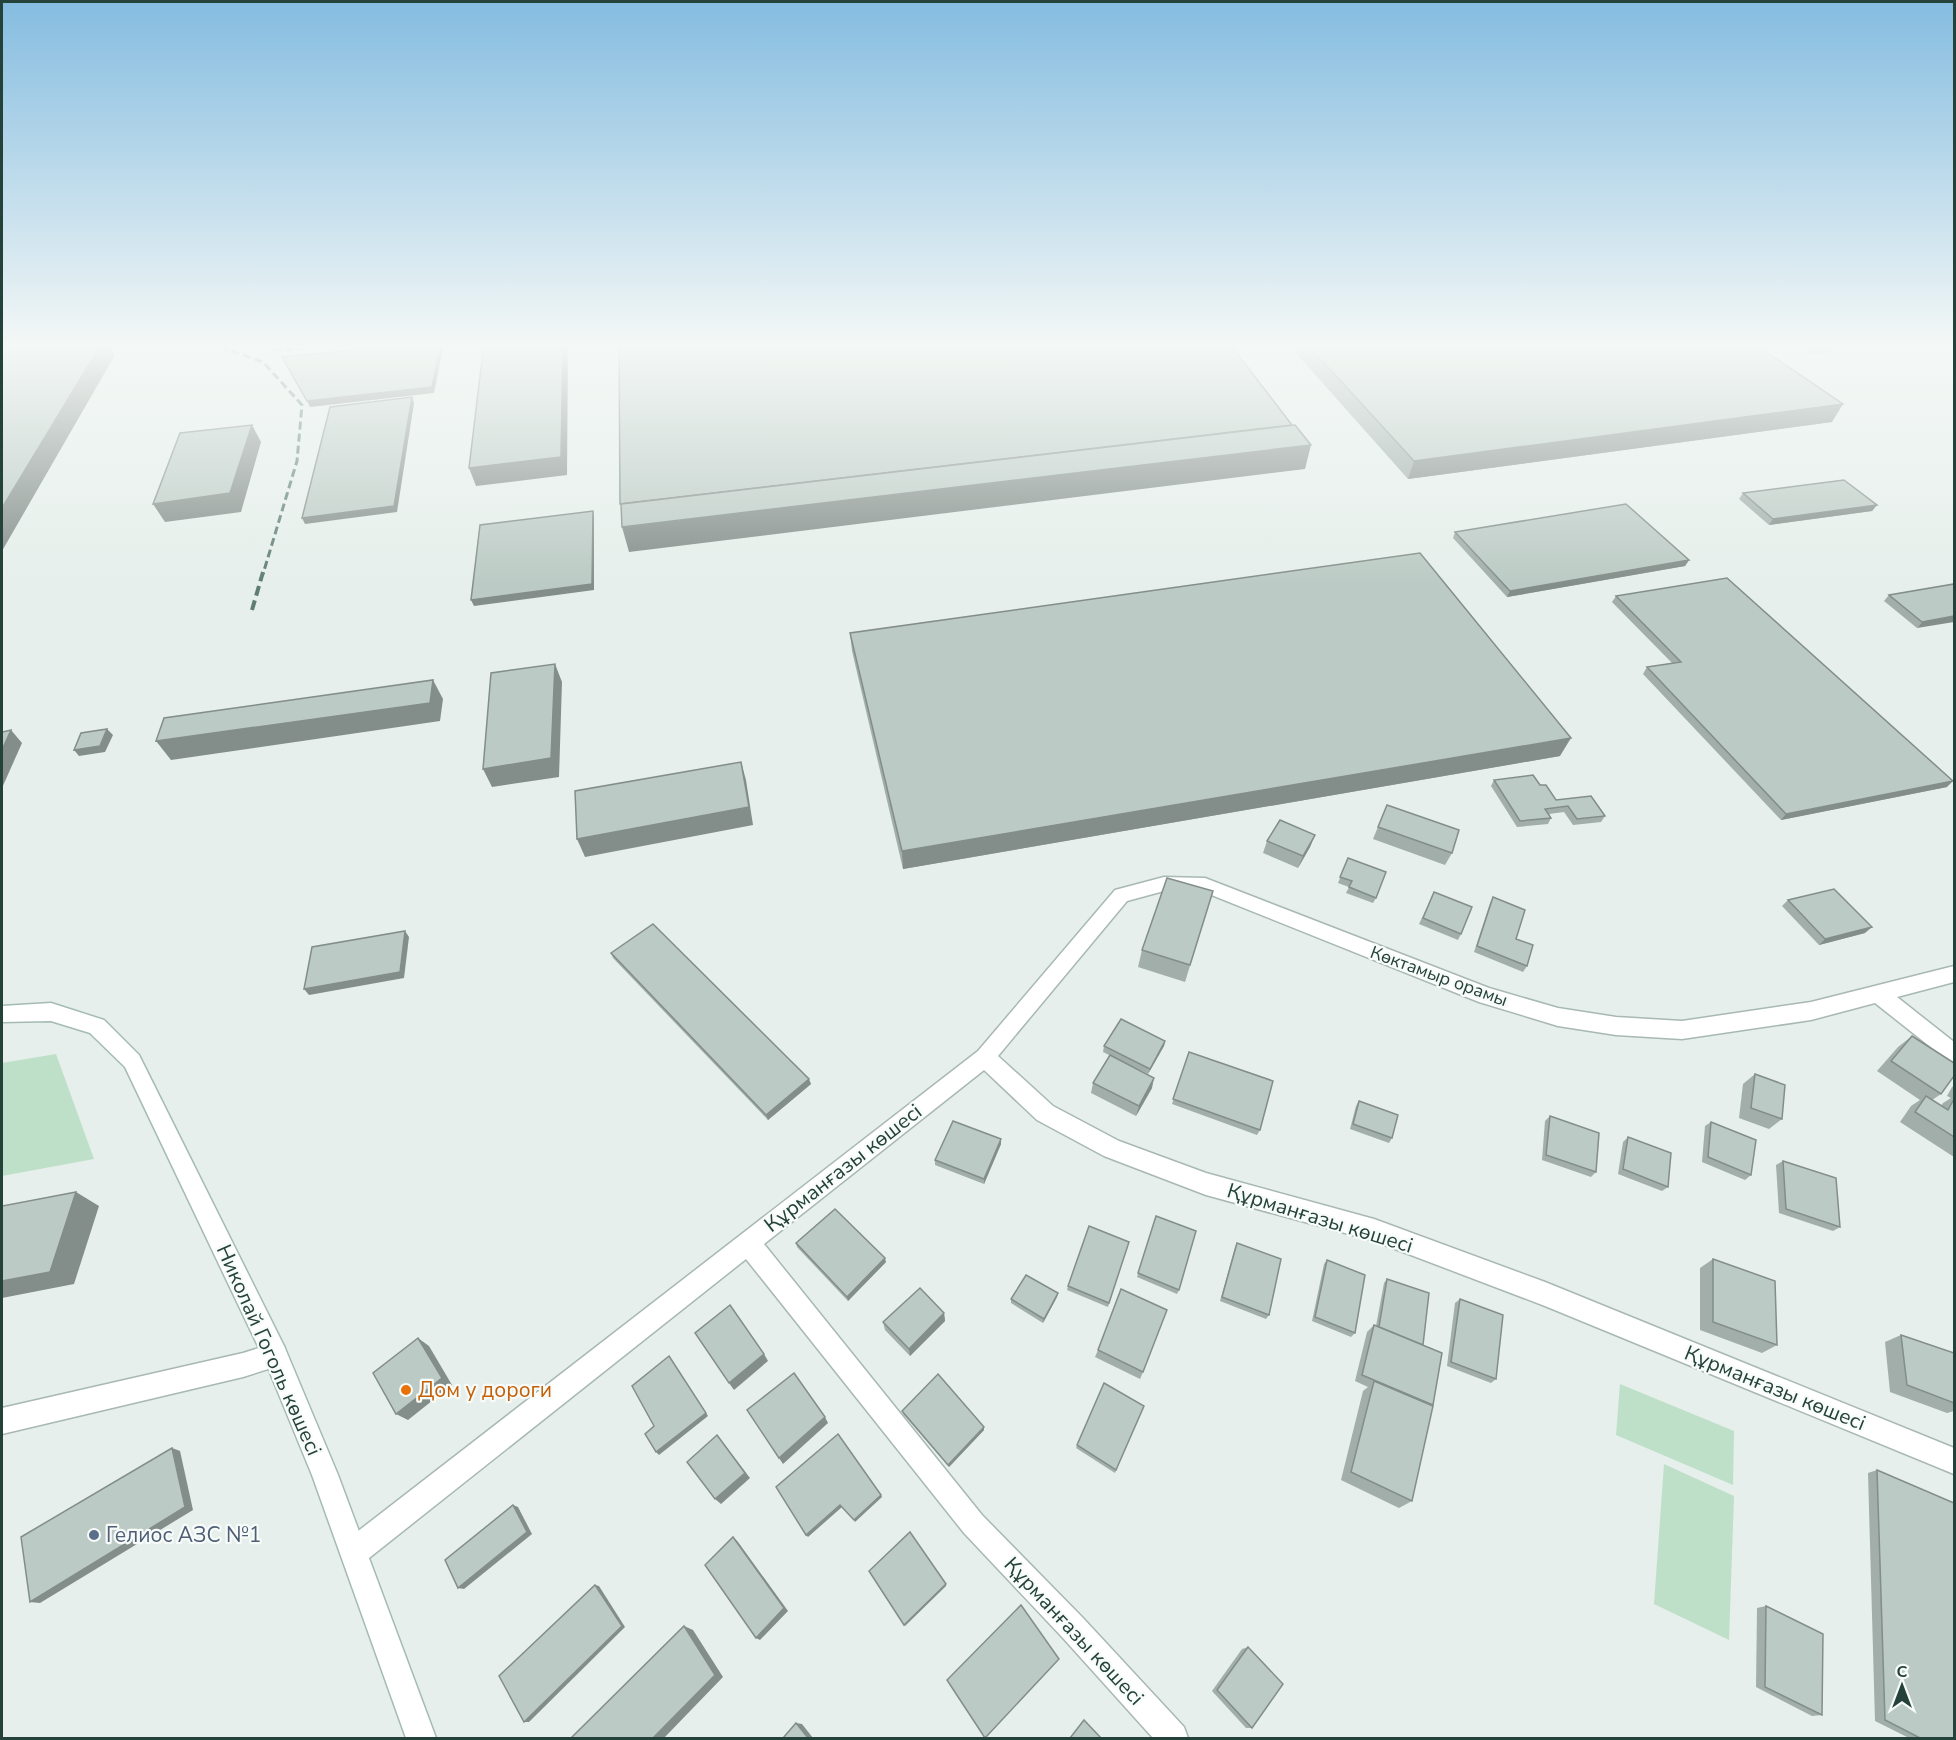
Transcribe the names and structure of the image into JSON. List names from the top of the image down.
{
  "streets": {
    "street": ["Көктамыр орамы", "Құрманғазы көшесі", "Николай Гоголь көшесі"]
  },
  "crossings": [
    ["Көктамыр орамы", "Құрманғазы көшесі"],
    ["Құрманғазы көшесі", "Николай Гоголь көшесі"]
  ],
  "places": ["Дом у дороги", "Гелиос АЗС №1"],
  "north": "top"
}
